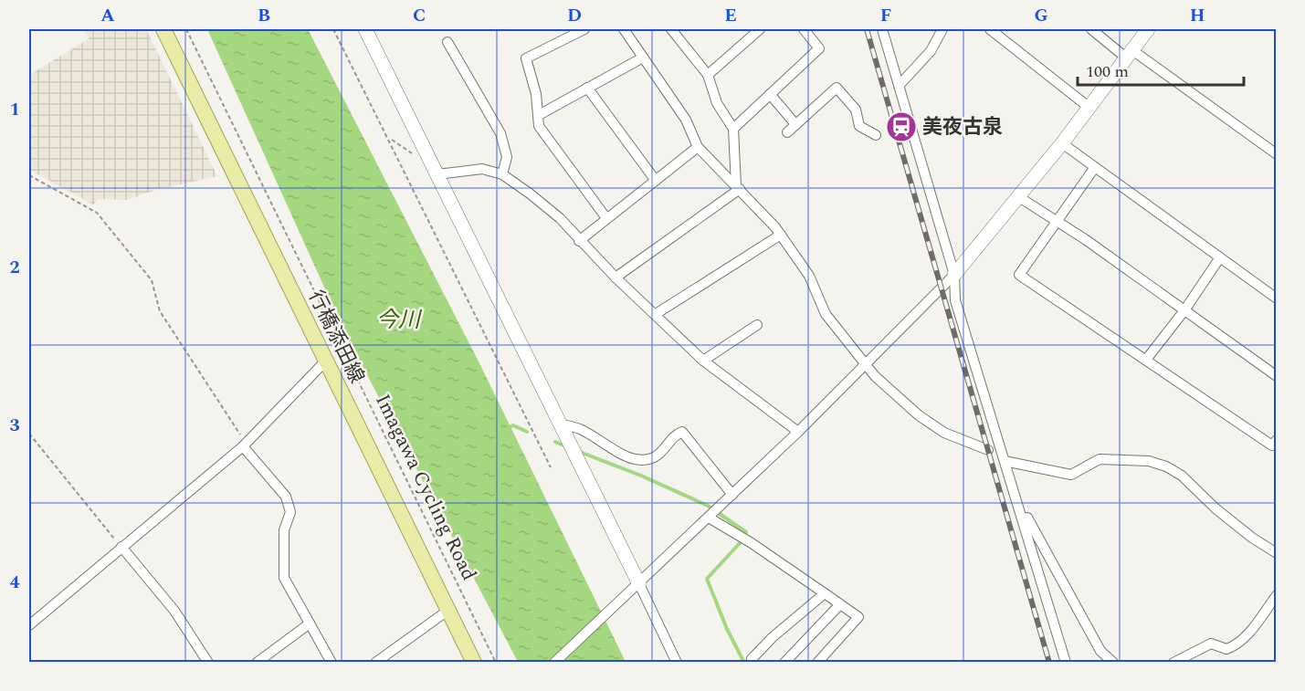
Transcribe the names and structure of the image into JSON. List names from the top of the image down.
{
  "streets": {
    "main road": ["行橋添田線"],
    "path": ["Imagawa Cycling Road"]
  },
  "water": ["今川"],
  "places": {
    "station": ["美夜古泉"]
  },
  "scale_bar": "100 m",
  "grid": {
    "columns": [
      "A",
      "B",
      "C",
      "D",
      "E",
      "F",
      "G",
      "H"
    ],
    "rows": [
      "1",
      "2",
      "3",
      "4"
    ]
  }
}
